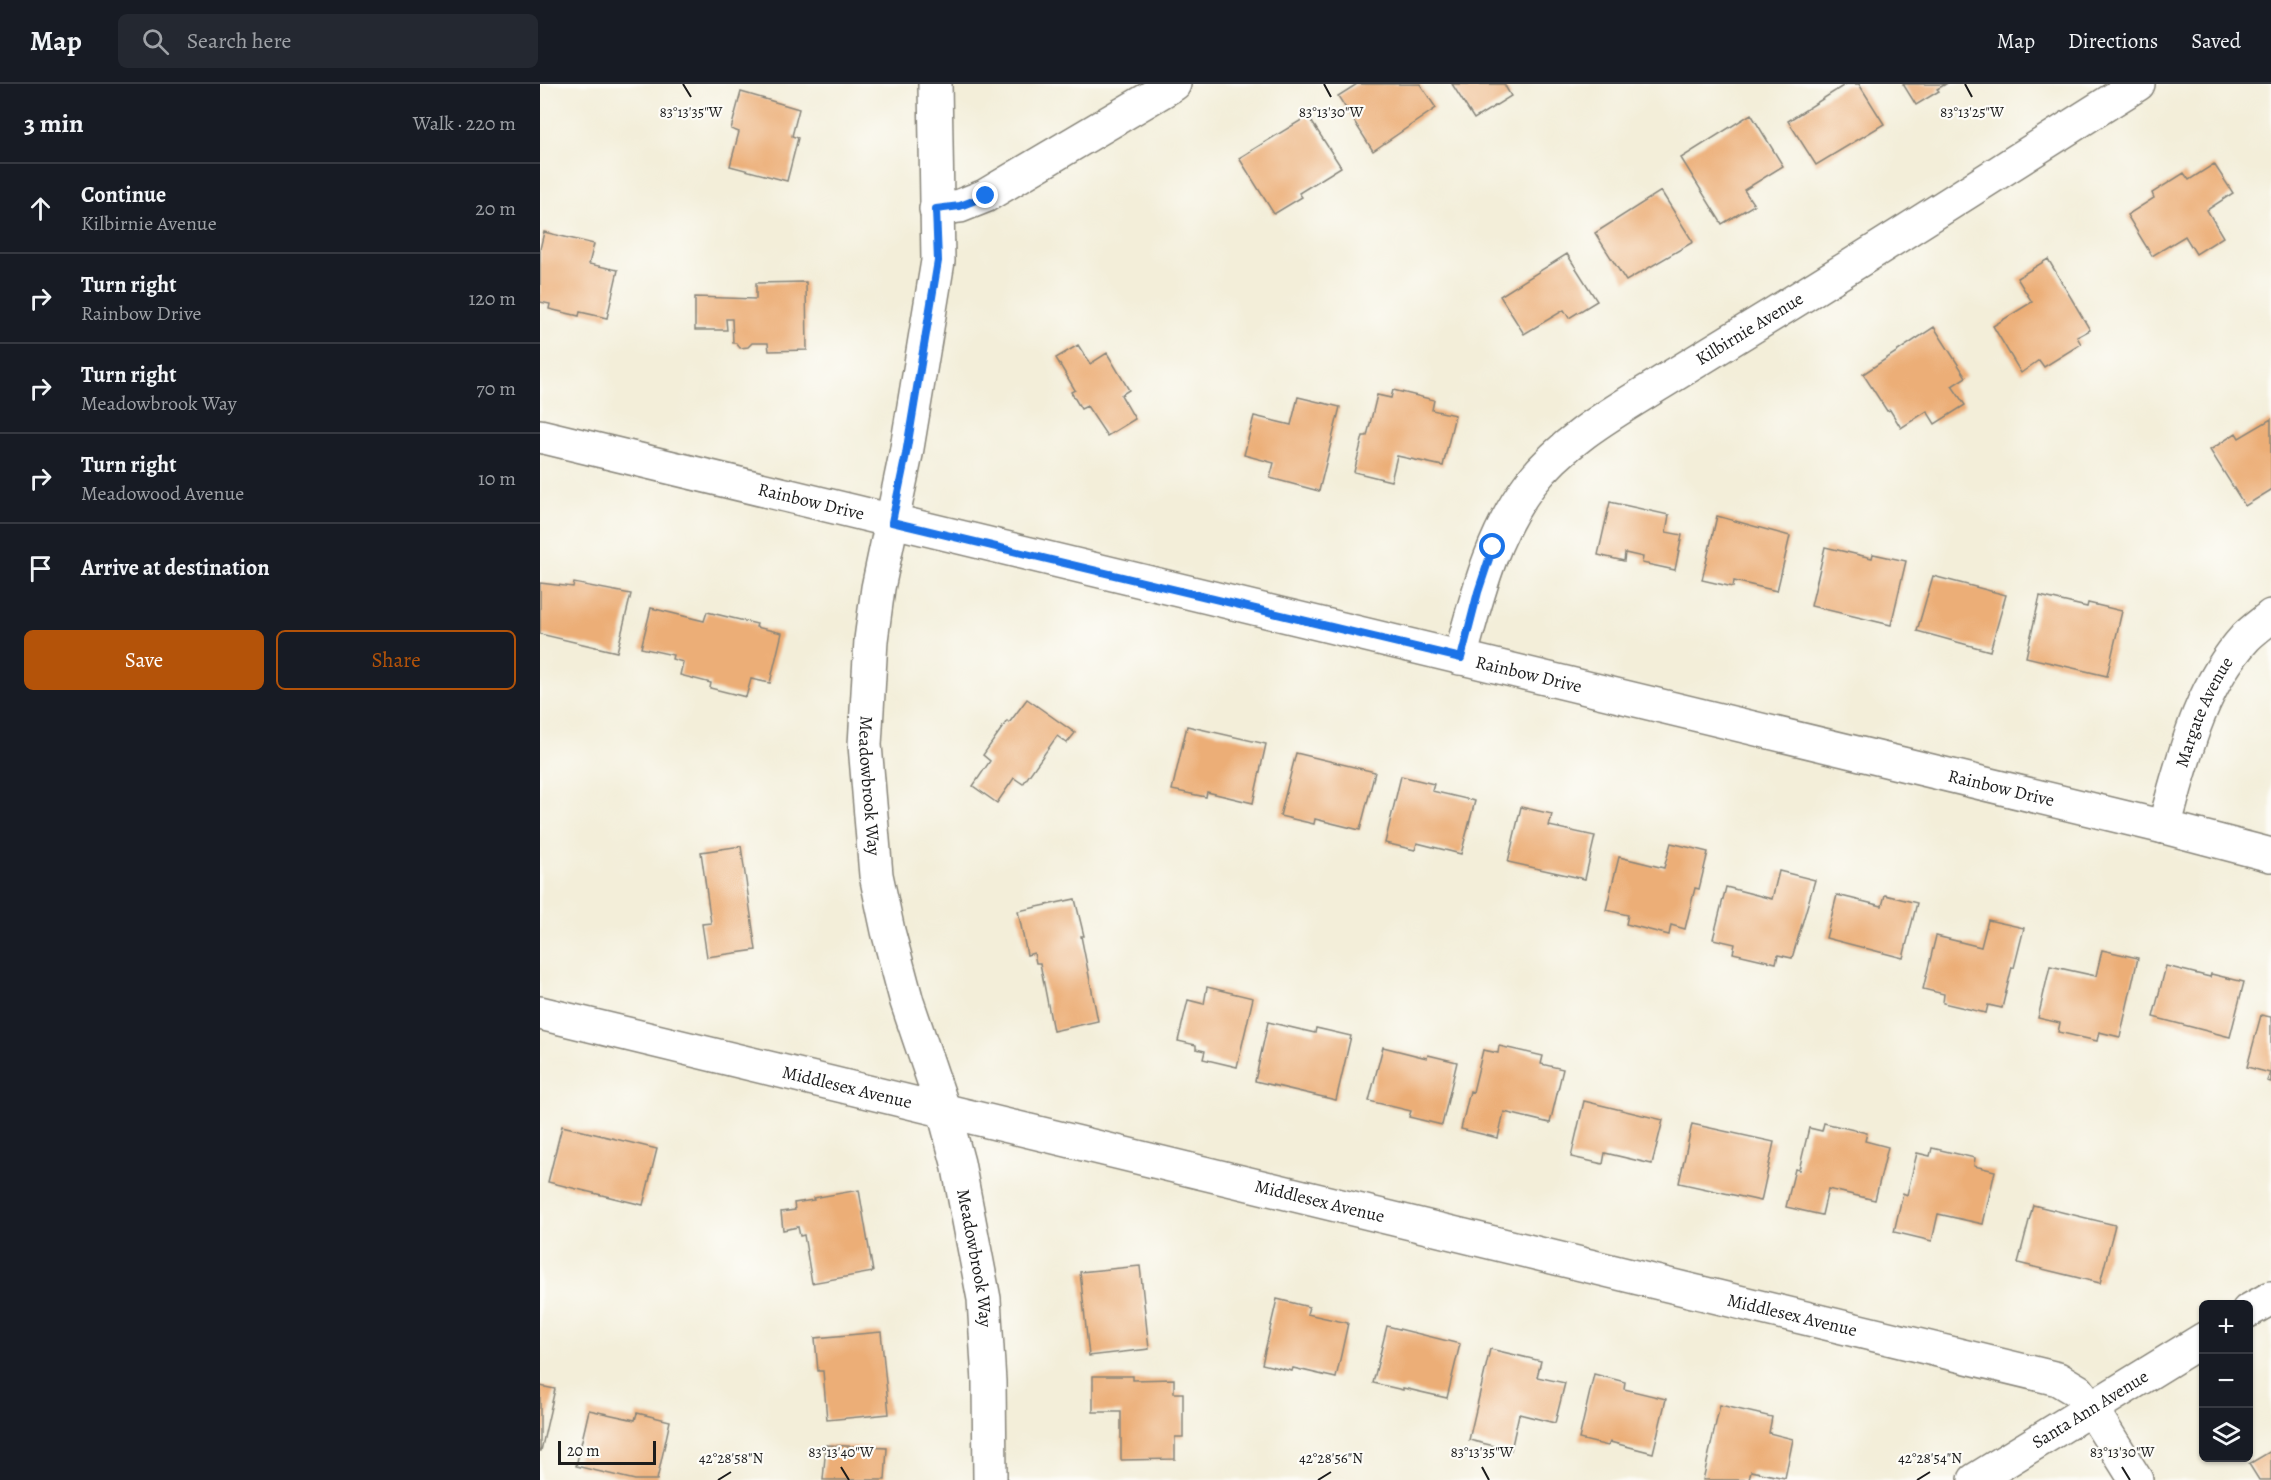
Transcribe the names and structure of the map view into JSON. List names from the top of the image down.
{
  "streets": {
    "street": [
      "Kilbirnie Avenue",
      "Rainbow Drive",
      "Margate Avenue",
      "Meadowbrook Way",
      "Middlesex Avenue",
      "Santa Ann Avenue"
    ]
  },
  "crossings": [
    ["Kilbirnie Avenue", "Rainbow Drive"],
    ["Rainbow Drive", "Margate Avenue"],
    ["Rainbow Drive", "Meadowbrook Way"],
    ["Meadowbrook Way", "Middlesex Avenue"],
    ["Middlesex Avenue", "Santa Ann Avenue"]
  ],
  "scale_bar": "20 m",
  "page": {
    "header": "Map",
    "search": "Search here",
    "nav": ["Map", "Directions", "Saved"],
    "heading": ["3 min", "Walk · 220 m"],
    "list": [
      ["Continue", "Kilbirnie Avenue", "20 m"],
      ["Turn right", "Rainbow Drive", "120 m"],
      ["Turn right", "Meadowbrook Way", "70 m"],
      ["Turn right", "Meadowood Avenue", "10 m"],
      "Arrive at destination"
    ],
    "buttons": ["Save", "Share"],
    "map_buttons": ["+", "−"],
    "scale": "20 m"
  },
  "coordinates": [
    "83°13'35\"W",
    "83°13'30\"W",
    "83°13'25\"W",
    "83°13'40\"W",
    "42°28'58\"N",
    "42°28'56\"N",
    "42°28'54\"N"
  ]
}
